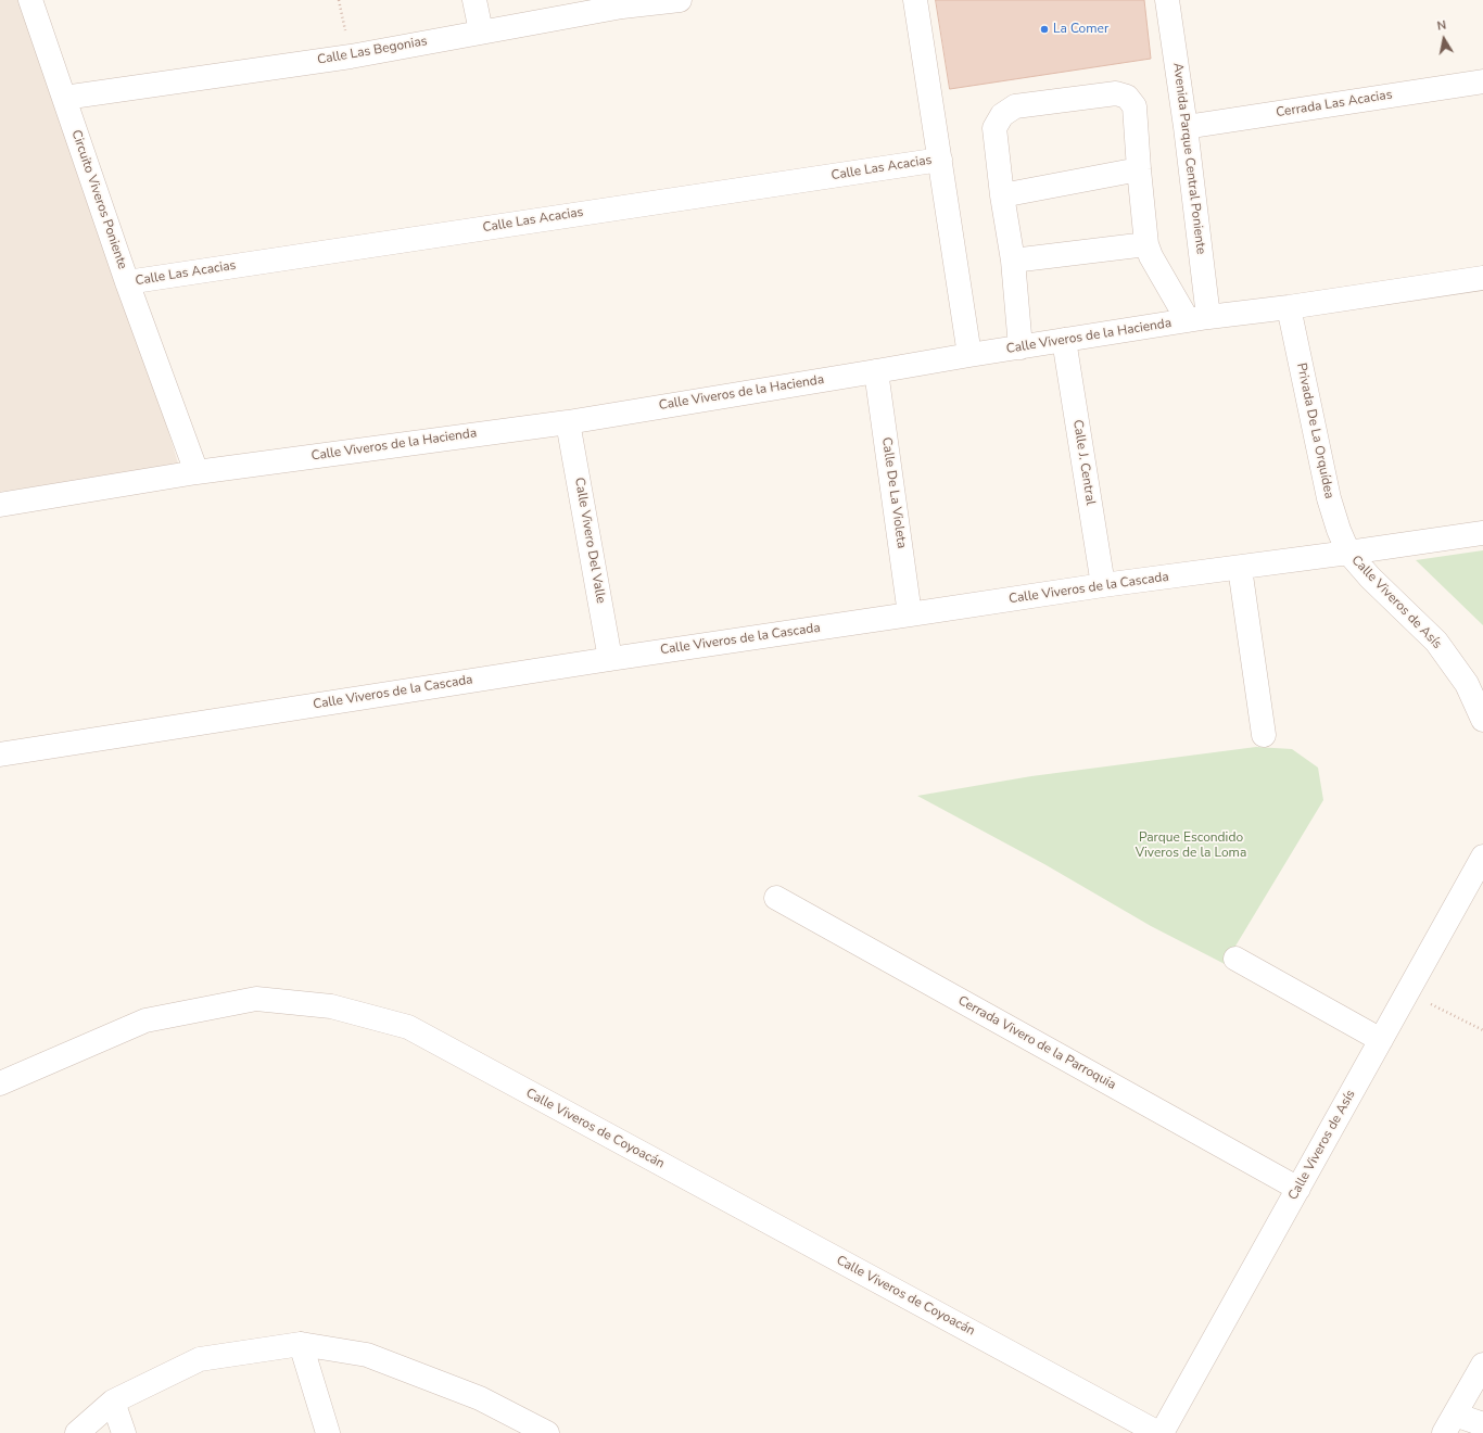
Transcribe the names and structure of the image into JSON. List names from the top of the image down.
{
  "streets": {
    "street": [
      "Calle Las Begonias",
      "Cerrada Las Acacias",
      "Avenida Parque Central Poniente",
      "Calle Las Acacias",
      "Circuito Viveros Poniente",
      "Calle Viveros de la Hacienda",
      "Privada De La Orquídea",
      "Calle J. Central",
      "Calle De La Violeta",
      "Calle Vivero Del Valle",
      "Calle Viveros de la Cascada",
      "Calle Viveros de Asís",
      "Cerrada Vivero de la Parroquia",
      "Calle Viveros de Coyoacán"
    ]
  },
  "crossings": [
    ["Calle Las Begonias", "Circuito Viveros Poniente"],
    ["Cerrada Las Acacias", "Avenida Parque Central Poniente"],
    ["Avenida Parque Central Poniente", "Calle Viveros de la Hacienda"],
    ["Calle Las Acacias", "Circuito Viveros Poniente"],
    ["Circuito Viveros Poniente", "Calle Viveros de la Hacienda"],
    ["Calle Viveros de la Hacienda", "Privada De La Orquídea"],
    ["Calle Viveros de la Hacienda", "Calle J. Central"],
    ["Calle Viveros de la Hacienda", "Calle De La Violeta"],
    ["Calle Viveros de la Hacienda", "Calle Vivero Del Valle"],
    ["Privada De La Orquídea", "Calle Viveros de la Cascada"],
    ["Privada De La Orquídea", "Calle Viveros de Asís"],
    ["Calle J. Central", "Calle Viveros de la Cascada"],
    ["Calle De La Violeta", "Calle Viveros de la Cascada"],
    ["Calle Vivero Del Valle", "Calle Viveros de la Cascada"],
    ["Calle Viveros de la Cascada", "Calle Viveros de Asís"],
    ["Calle Viveros de Asís", "Cerrada Vivero de la Parroquia"],
    ["Calle Viveros de Asís", "Calle Viveros de Coyoacán"]
  ],
  "parks": ["Parque Escondido Viveros de la Loma"],
  "places": ["La Comer"],
  "north": "top"
}
